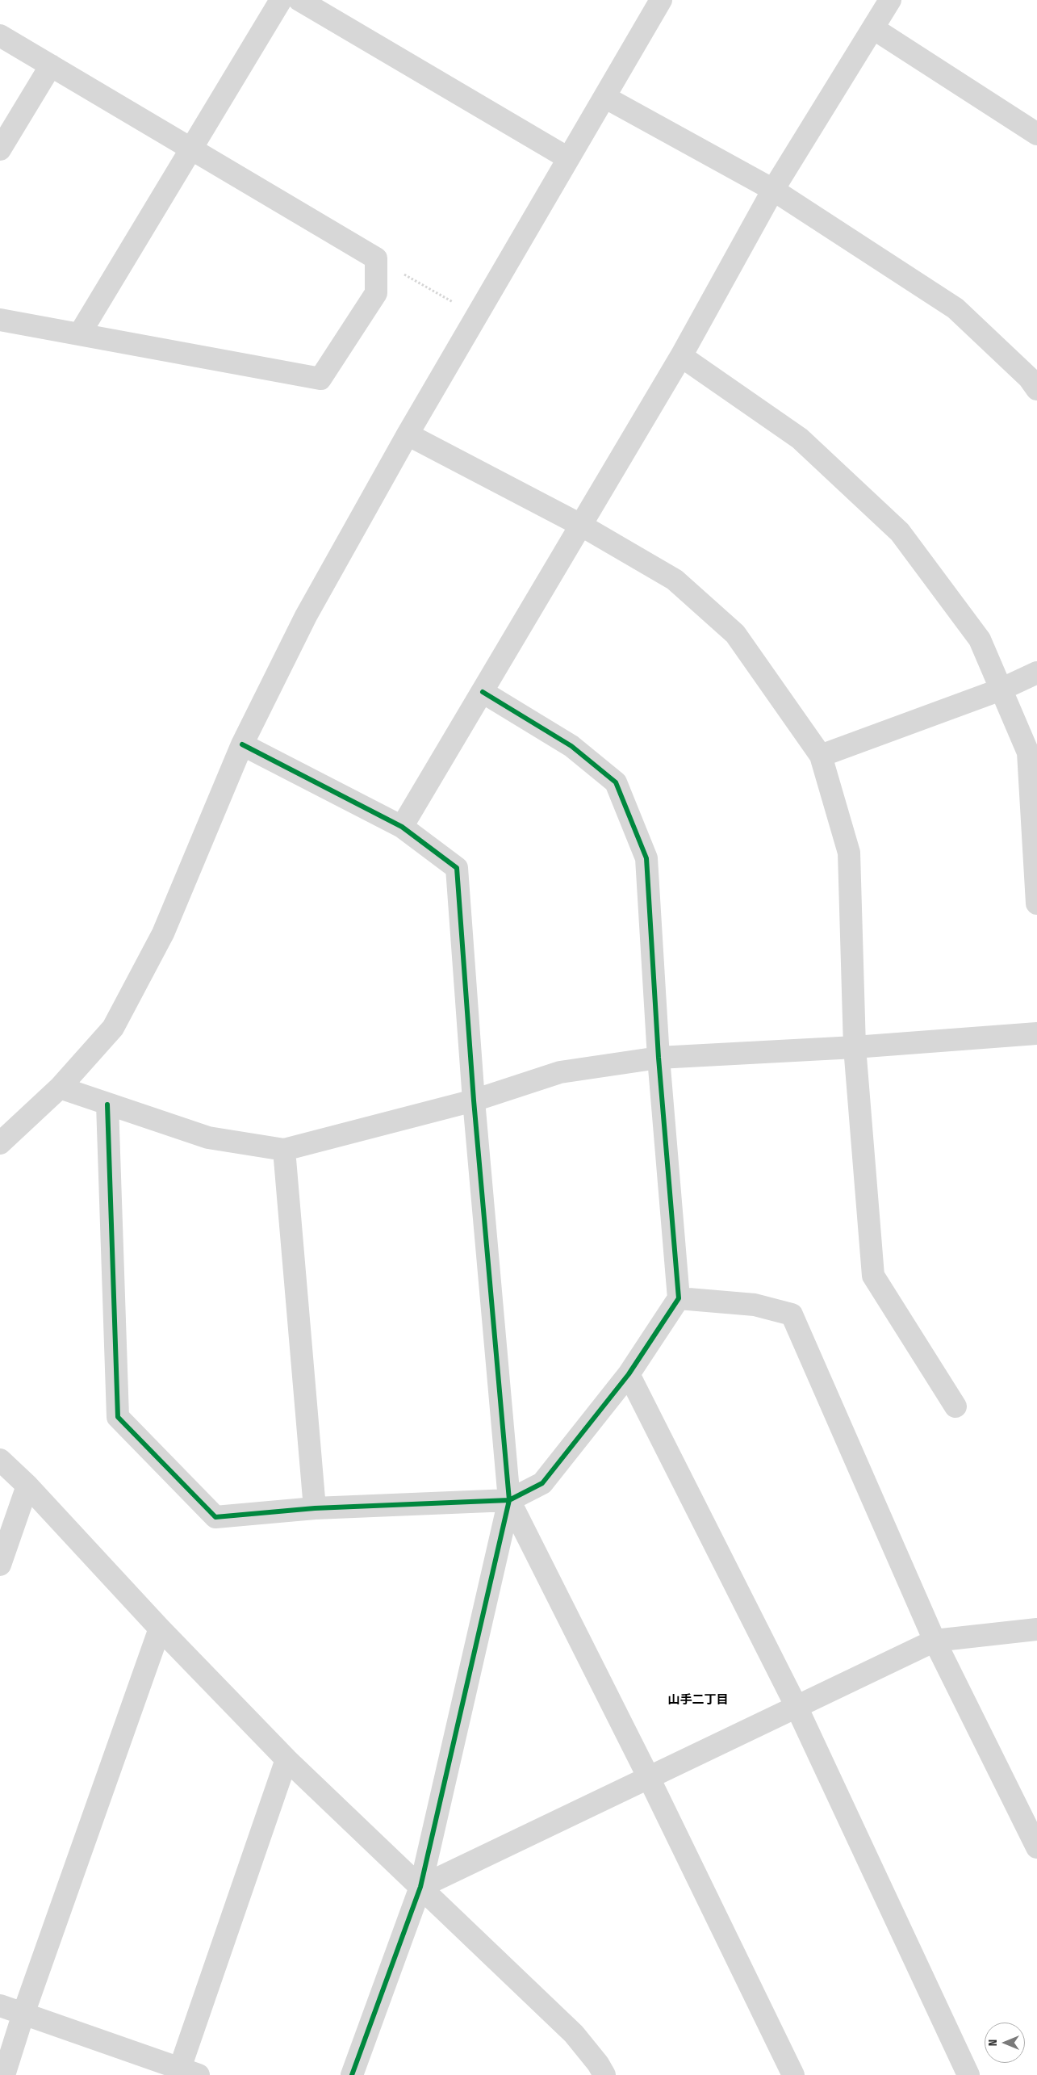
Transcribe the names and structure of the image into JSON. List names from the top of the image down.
{
  "districts": ["山手二丁目"],
  "north": "left"
}
